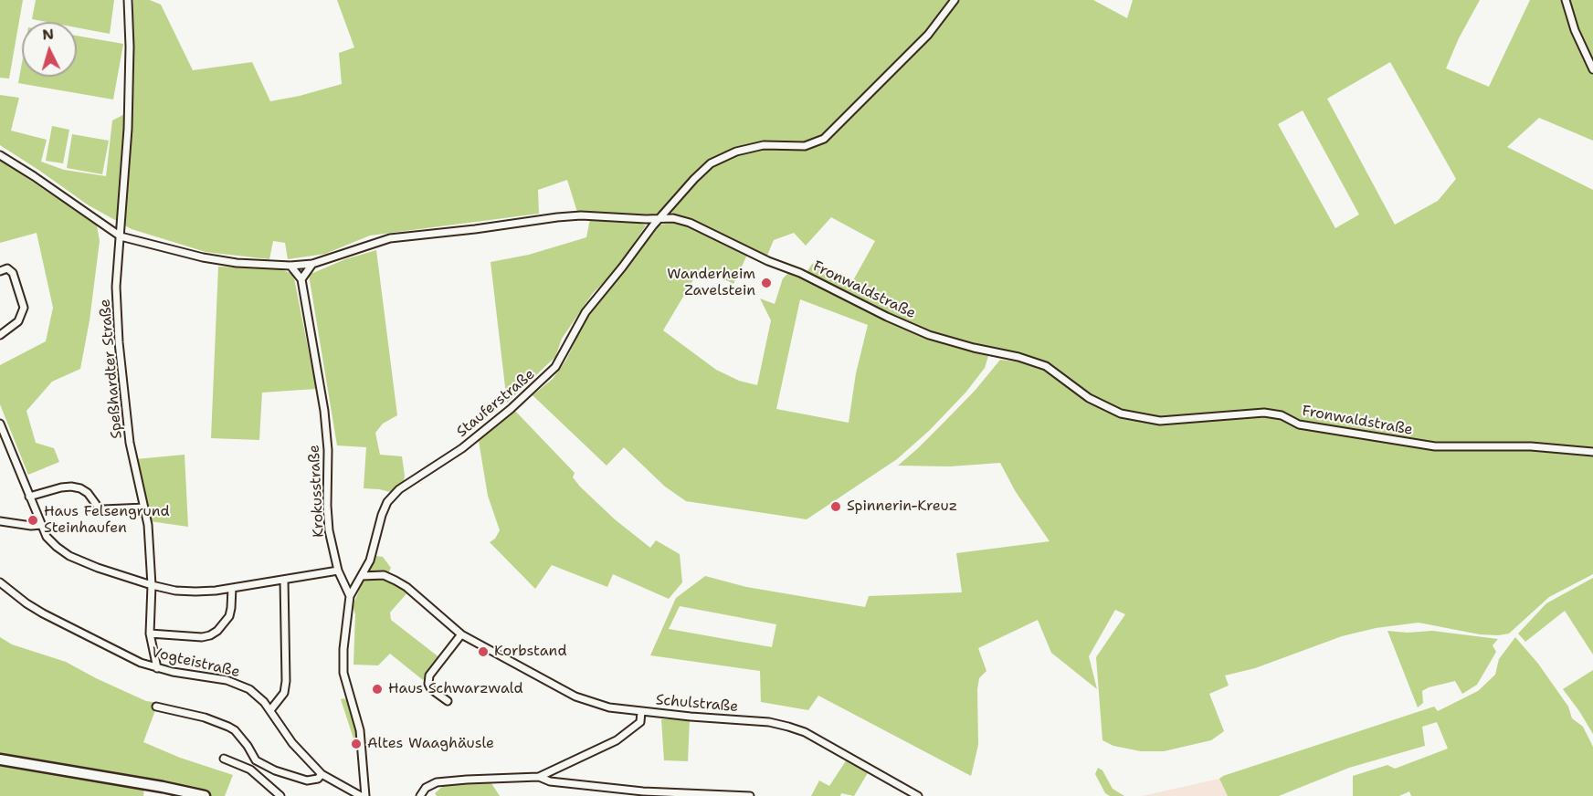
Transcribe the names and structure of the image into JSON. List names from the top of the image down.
{
  "streets": {
    "street": [
      "Fronwaldstraße",
      "Speßhardter Straße",
      "Stauferstraße",
      "Krokusstraße",
      "Vogteistraße",
      "Schulstraße"
    ]
  },
  "crossings": [
    ["Fronwaldstraße", "Speßhardter Straße"],
    ["Fronwaldstraße", "Stauferstraße"],
    ["Fronwaldstraße", "Krokusstraße"],
    ["Speßhardter Straße", "Vogteistraße"],
    ["Stauferstraße", "Krokusstraße"]
  ],
  "places": [
    "Wanderheim Zavelstein",
    "Spinnerin-Kreuz",
    "Haus Felsengrund Steinhaufen",
    "Korbstand",
    "Haus Schwarzwald",
    "Altes Waaghäusle"
  ],
  "north": "top"
}
